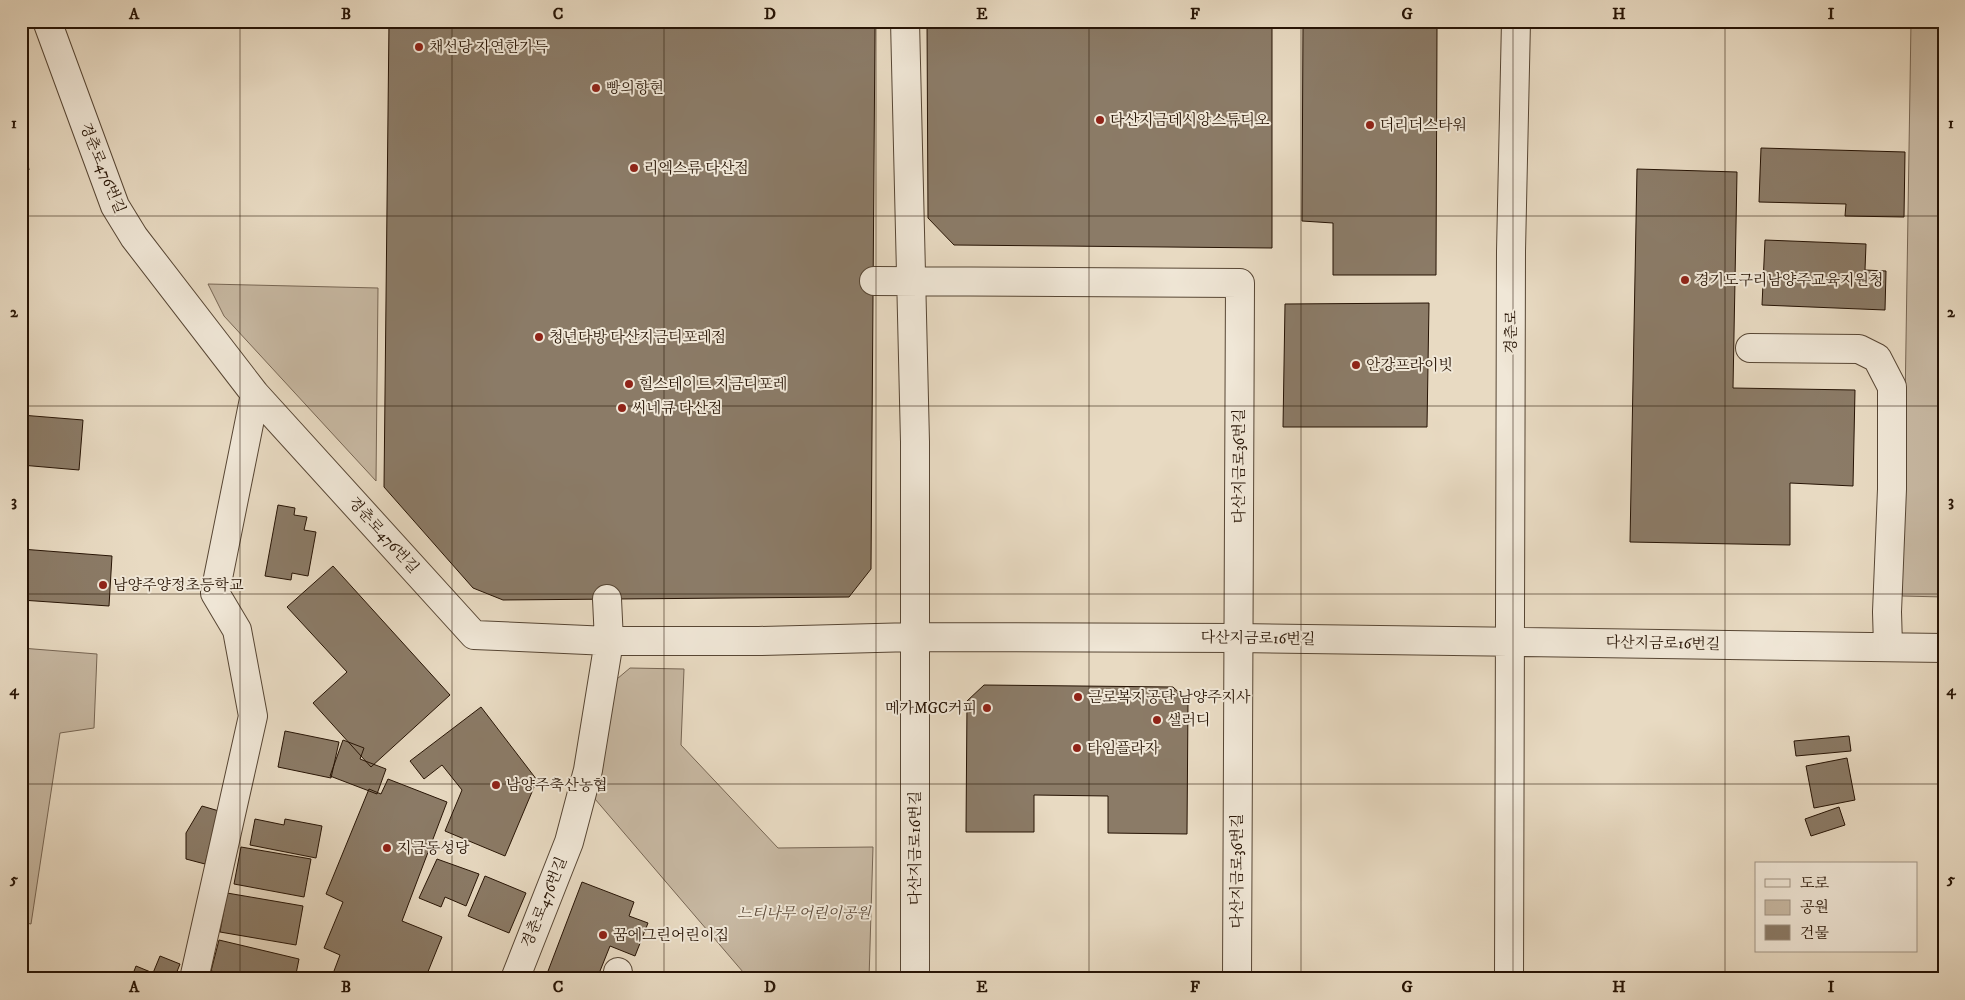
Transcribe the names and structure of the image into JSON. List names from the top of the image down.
{
  "streets": {
    "street": [
      "경춘로476번길",
      "경춘로",
      "다산지금로36번길",
      "다산지금로16번길"
    ]
  },
  "crossings": [
    ["경춘로", "다산지금로16번길"],
    ["다산지금로36번길", "다산지금로16번길"]
  ],
  "parks": ["느티나무 어린이공원"],
  "places": [
    "채선당 자연한가득",
    "빵의향현",
    "다산지금데시앙스튜디오",
    "더리더스타워",
    "리엑스류 다산점",
    "경기도구리남양주교육지원청",
    "청년다방 다산지금디포레점",
    "안강프라이빗",
    "힐스테이트 지금디포레",
    "씨네큐 다산점",
    "남양주양정초등학교",
    "근로복지공단 남양주지사",
    "메가MGC커피",
    "샐러디",
    "타임플라자",
    "남양주축산농협",
    "지금동성당",
    "꿈에그린어린이집"
  ],
  "legend": ["도로", "공원", "건물"],
  "grid": {
    "columns": [
      "A",
      "B",
      "C",
      "D",
      "E",
      "F",
      "G",
      "H",
      "I"
    ],
    "rows": [
      "1",
      "2",
      "3",
      "4",
      "5"
    ]
  }
}
